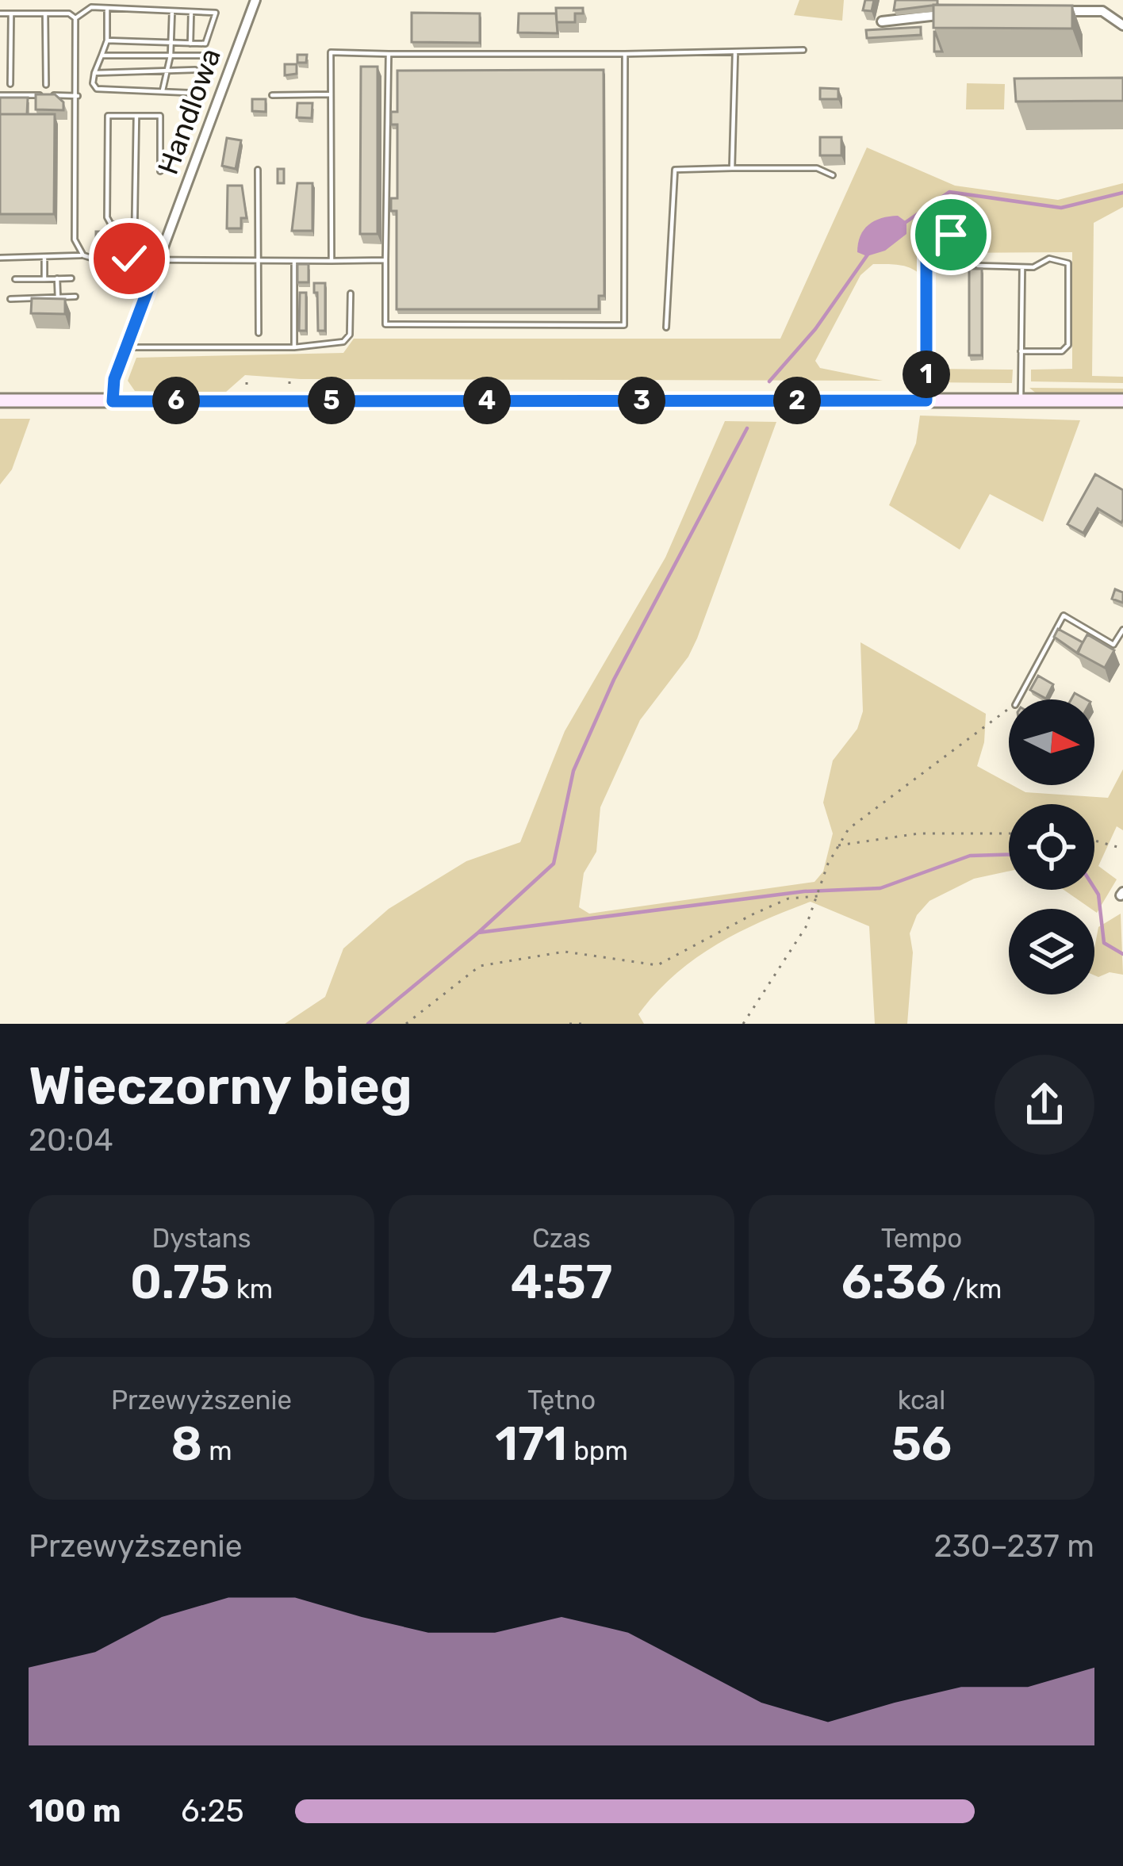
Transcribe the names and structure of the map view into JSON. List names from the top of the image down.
{
  "streets": {
    "street": ["Handlowa"]
  },
  "north": "right",
  "page": {
    "pins": [
      "1",
      "2",
      "3",
      "4",
      "5",
      "6"
    ],
    "heading": ["Wieczorny bieg", "20:04"],
    "stats": [
      ["Dystans", "0.75 km"],
      ["Czas", "4:57"],
      ["Tempo", "6:36 /km"],
      ["Przewyższenie", "8 m"],
      ["Tętno", "171 bpm"],
      ["kcal", "56"]
    ],
    "chart": ["Przewyższenie", "230–237 m"],
    "list": [
      {
        "name": "100 m",
        "note": "6:25"
      }
    ]
  }
}
